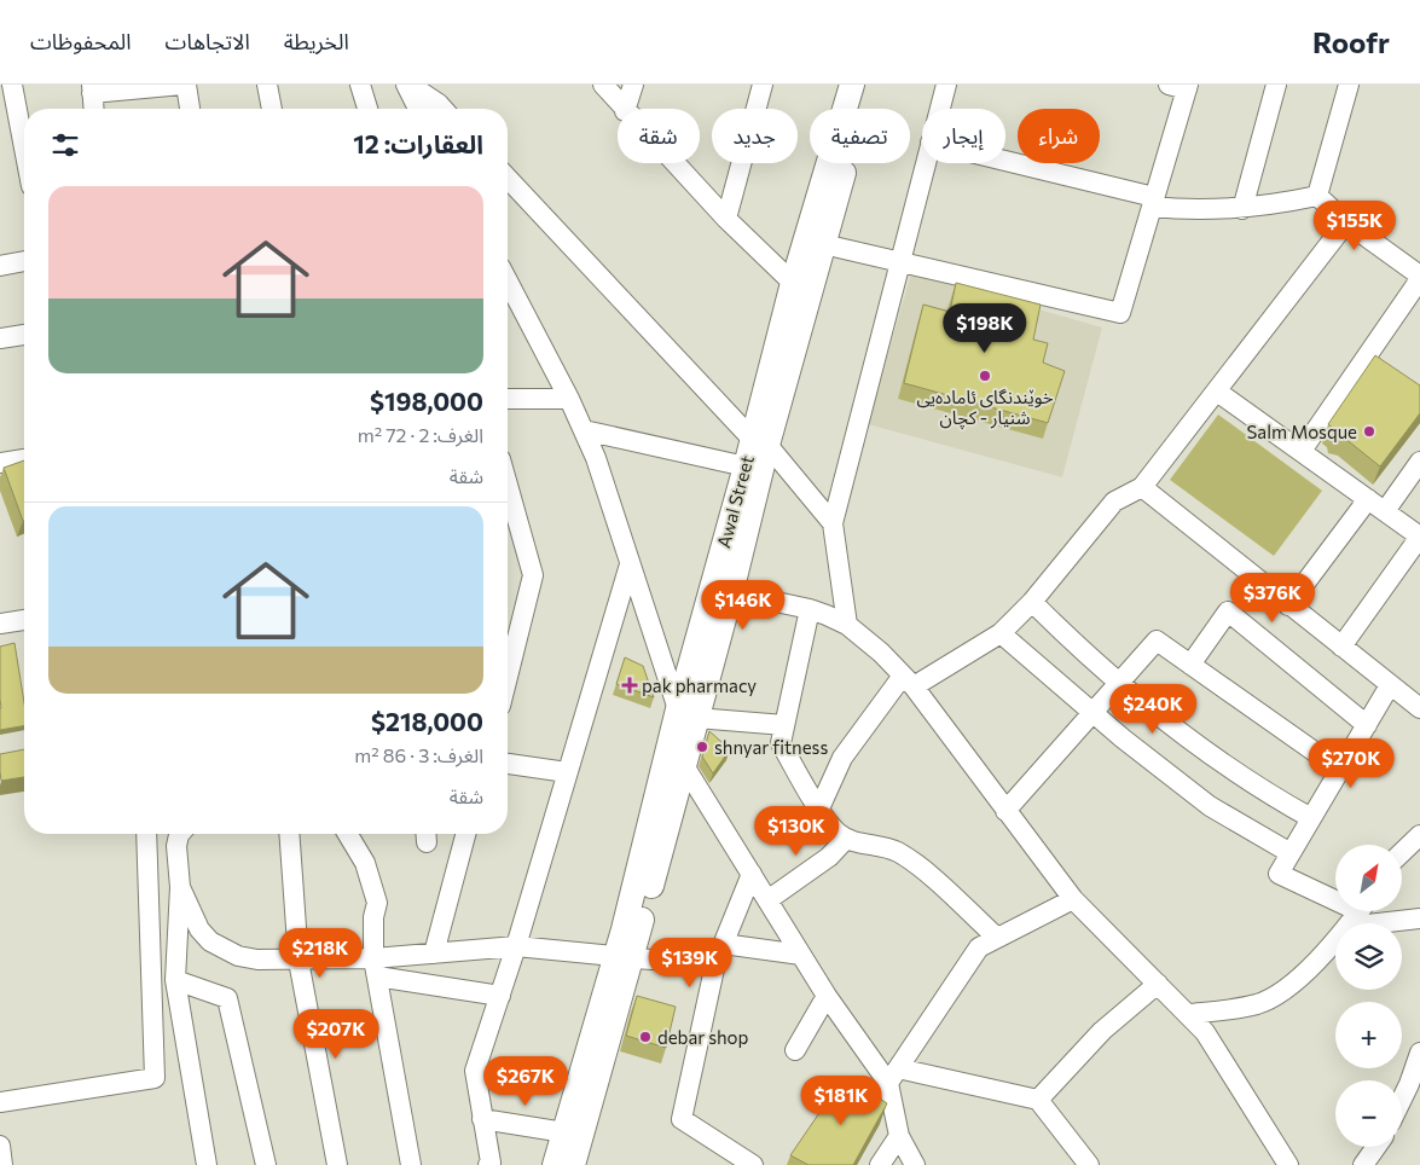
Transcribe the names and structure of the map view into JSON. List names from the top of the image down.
{
  "streets": {
    "main road": ["Awal Street"]
  },
  "places": {
    "other": [
      "خوێندنگای ئامادەیی شنیار - کچان",
      "Salm Mosque",
      "shnyar fitness",
      "debar shop"
    ],
    "health": ["pak pharmacy"]
  },
  "north": "top right",
  "page": {
    "header": "Roofr",
    "nav": ["الخريطة", "الاتجاهات", "المحفوظات"],
    "chip": [
      "شراء",
      "إيجار",
      "تصفية",
      "جديد",
      "شقة"
    ],
    "heading": "العقارات: 12",
    "list": [
      {
        "name": "$198,000",
        "note": "الغرف: 2 · 72 m² · شقة"
      },
      {
        "name": "$218,000",
        "note": "الغرف: 3 · 86 m² · شقة"
      }
    ],
    "price": [
      "$155K",
      "$198K",
      "$376K",
      "$146K",
      "$240K",
      "$270K",
      "$130K",
      "$218K",
      "$139K",
      "$207K",
      "$267K",
      "$181K"
    ],
    "map_buttons": ["+", "−"]
  }
}
